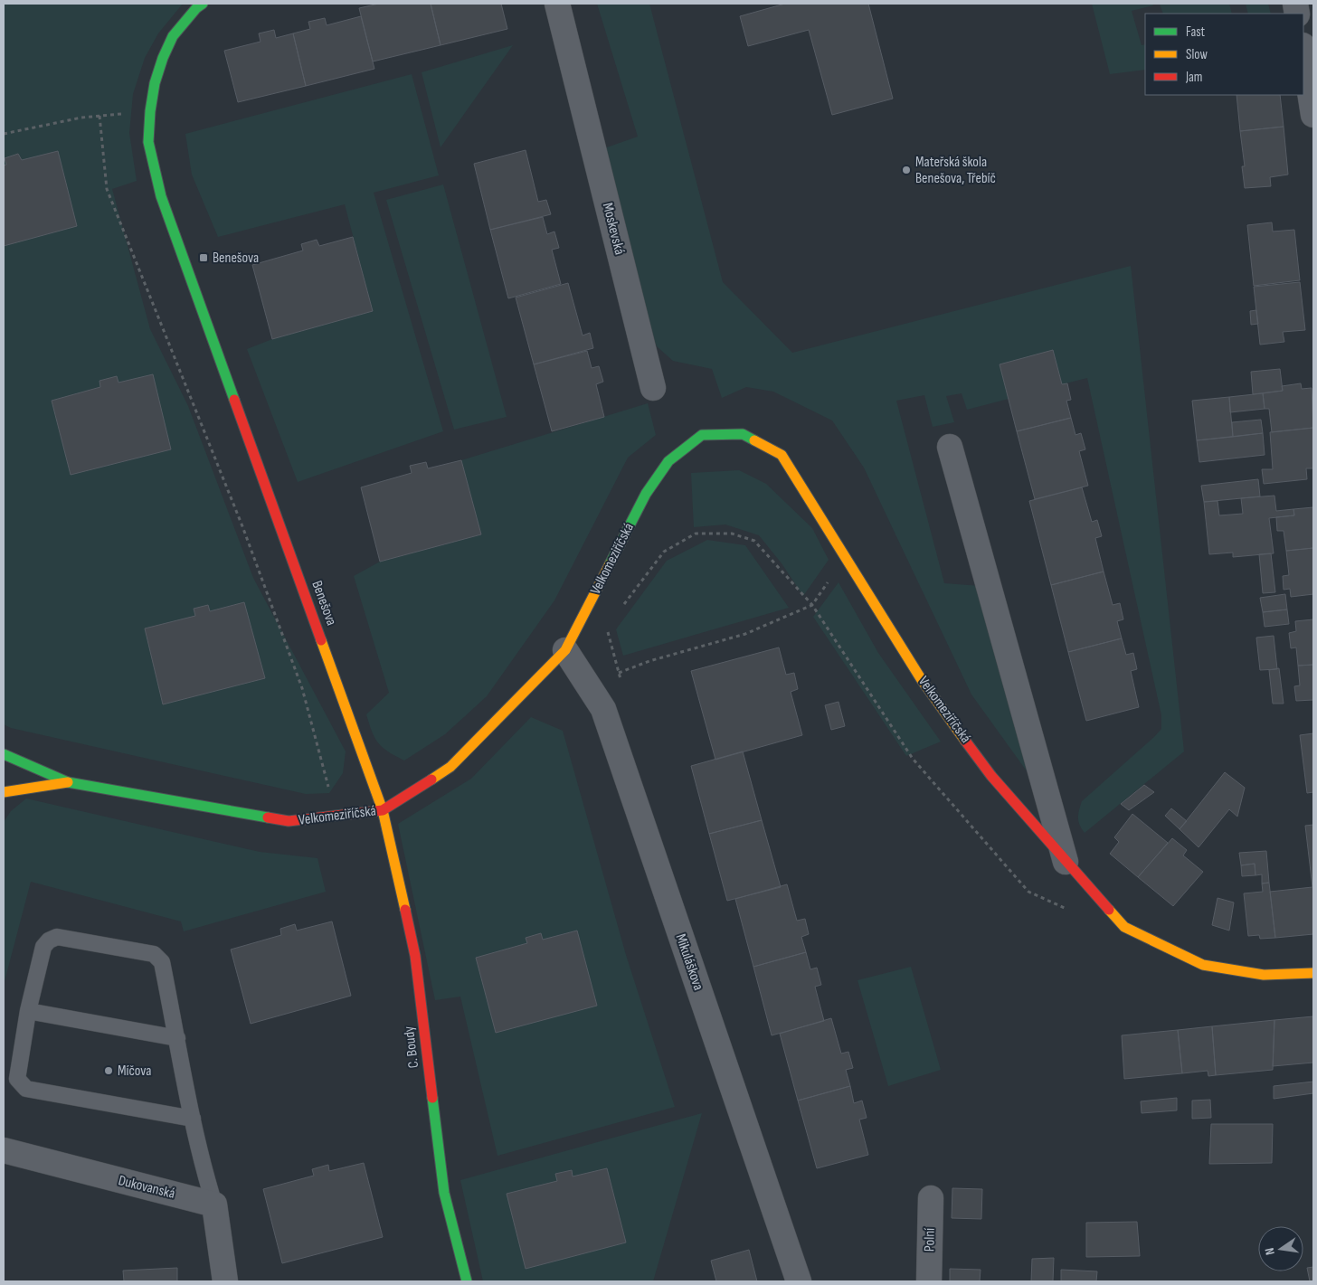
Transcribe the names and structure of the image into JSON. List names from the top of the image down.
{
  "streets": {
    "street": [
      "Moskevská",
      "Velkomeziříčská",
      "Benešova",
      "Mikuláškova",
      "C. Boudy",
      "Dukovanská",
      "Polní"
    ]
  },
  "crossings": [
    ["Velkomeziříčská", "Benešova"],
    ["Velkomeziříčská", "Mikuláškova"],
    ["Velkomeziříčská", "C. Boudy"],
    ["Benešova", "C. Boudy"]
  ],
  "places": {
    "other": ["Mateřská škola Benešova, Třebíč", "Míčova"],
    "transit": ["Benešova"]
  },
  "legend": ["Fast", "Slow", "Jam"],
  "north": "left"
}
